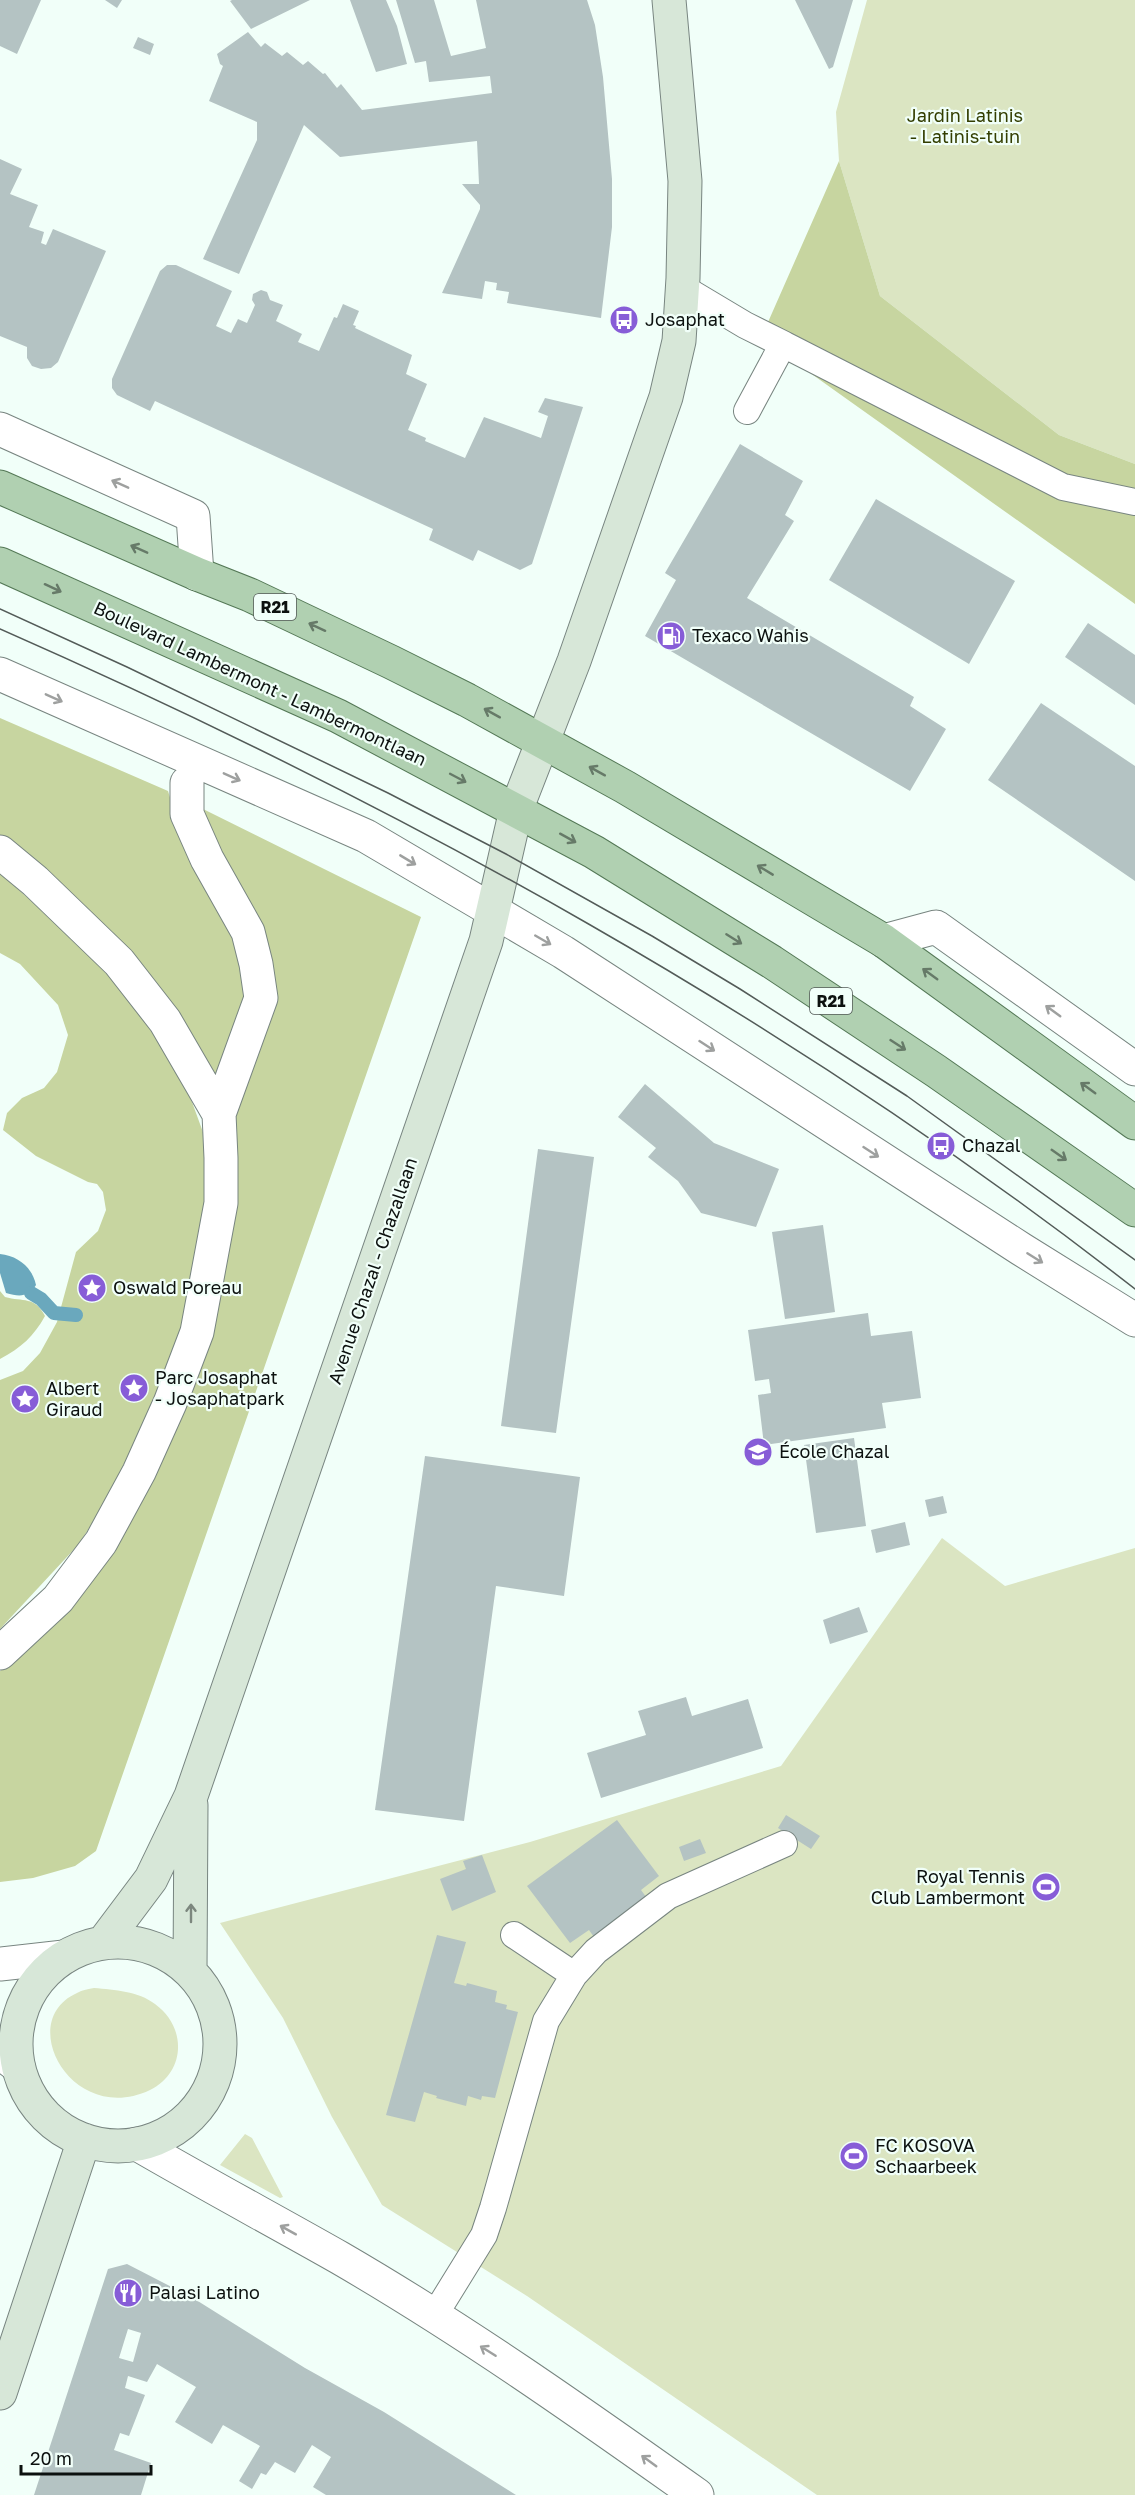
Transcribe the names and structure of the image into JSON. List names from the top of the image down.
{
  "streets": {
    "main road": ["R21", "Boulevard Lambermont - Lambermontlaan"],
    "street": ["Avenue Chazal - Chazallaan"]
  },
  "crossings": [
    ["R21", "Boulevard Lambermont - Lambermontlaan"],
    ["R21", "Avenue Chazal - Chazallaan"],
    ["Boulevard Lambermont - Lambermontlaan", "Avenue Chazal - Chazallaan"]
  ],
  "parks": ["Jardin Latinis - Latinis-tuin"],
  "places": {
    "bus stop": ["Josaphat", "Chazal"],
    "fuel station": ["Texaco Wahis"],
    "place": ["Oswald Poreau", "Parc Josaphat - Josaphatpark", "Albert Giraud"],
    "school or university": ["École Chazal"],
    "sports": ["Royal Tennis Club Lambermont", "FC KOSOVA Schaarbeek"],
    "restaurant": ["Palasi Latino"]
  },
  "scale_bar": "20 m"
}
